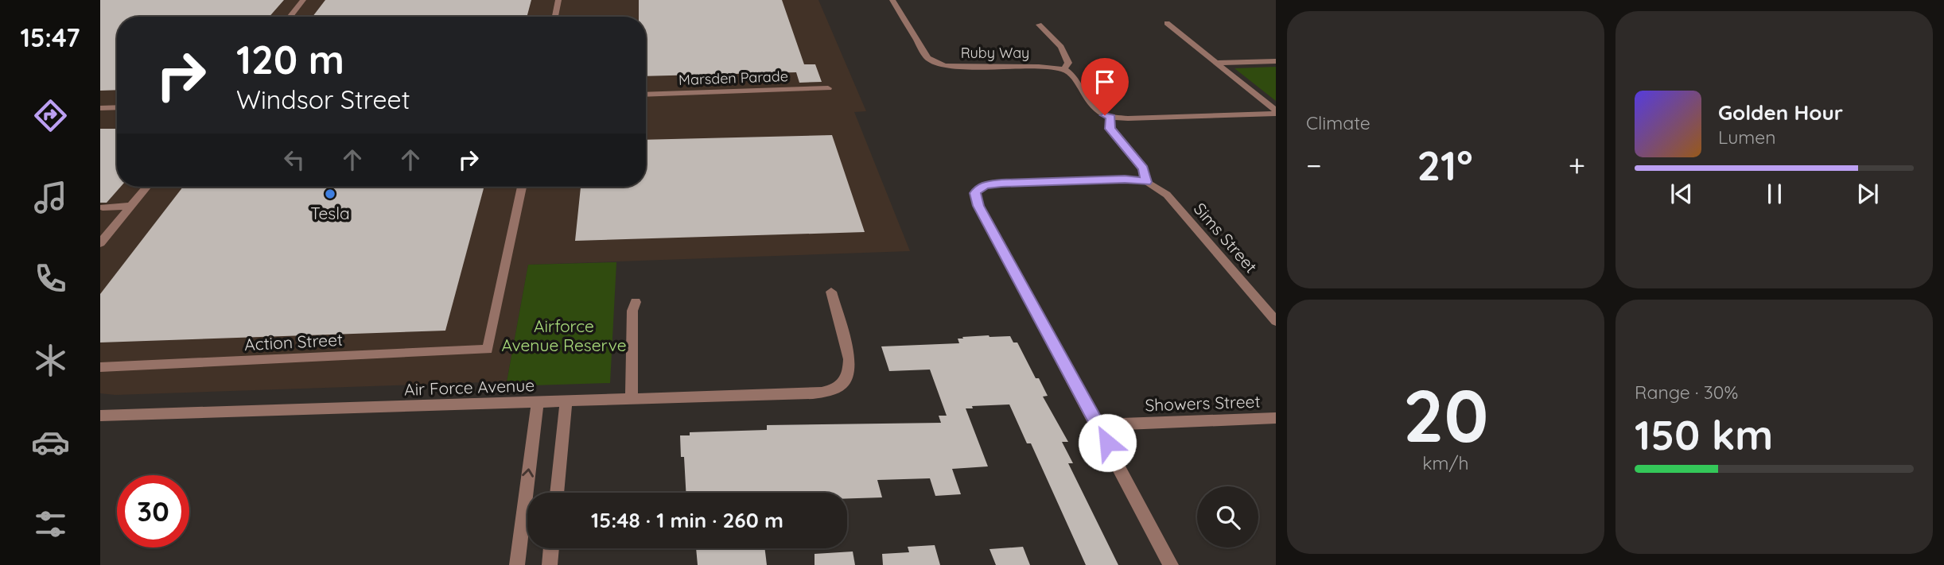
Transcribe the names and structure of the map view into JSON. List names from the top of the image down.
{
  "streets": {
    "street": [
      "Ruby Way",
      "Marsden Parade",
      "Sims Street",
      "Action Street",
      "Air Force Avenue",
      "Showers Street"
    ]
  },
  "parks": ["Airforce Avenue Reserve"],
  "places": ["Tesla"],
  "page": {
    "tabs": "15:47",
    "tile": [
      "Climate",
      ["20", "km/h"],
      ["Range · 30%", "150 km"]
    ],
    "turn": ["120 m", "Windsor Street"],
    "song": ["Golden Hour", "Lumen"],
    "heat": ["−", "21°", "+"],
    "limit": "30",
    "trip": "15:48 · 1 min · 260 m"
  }
}
